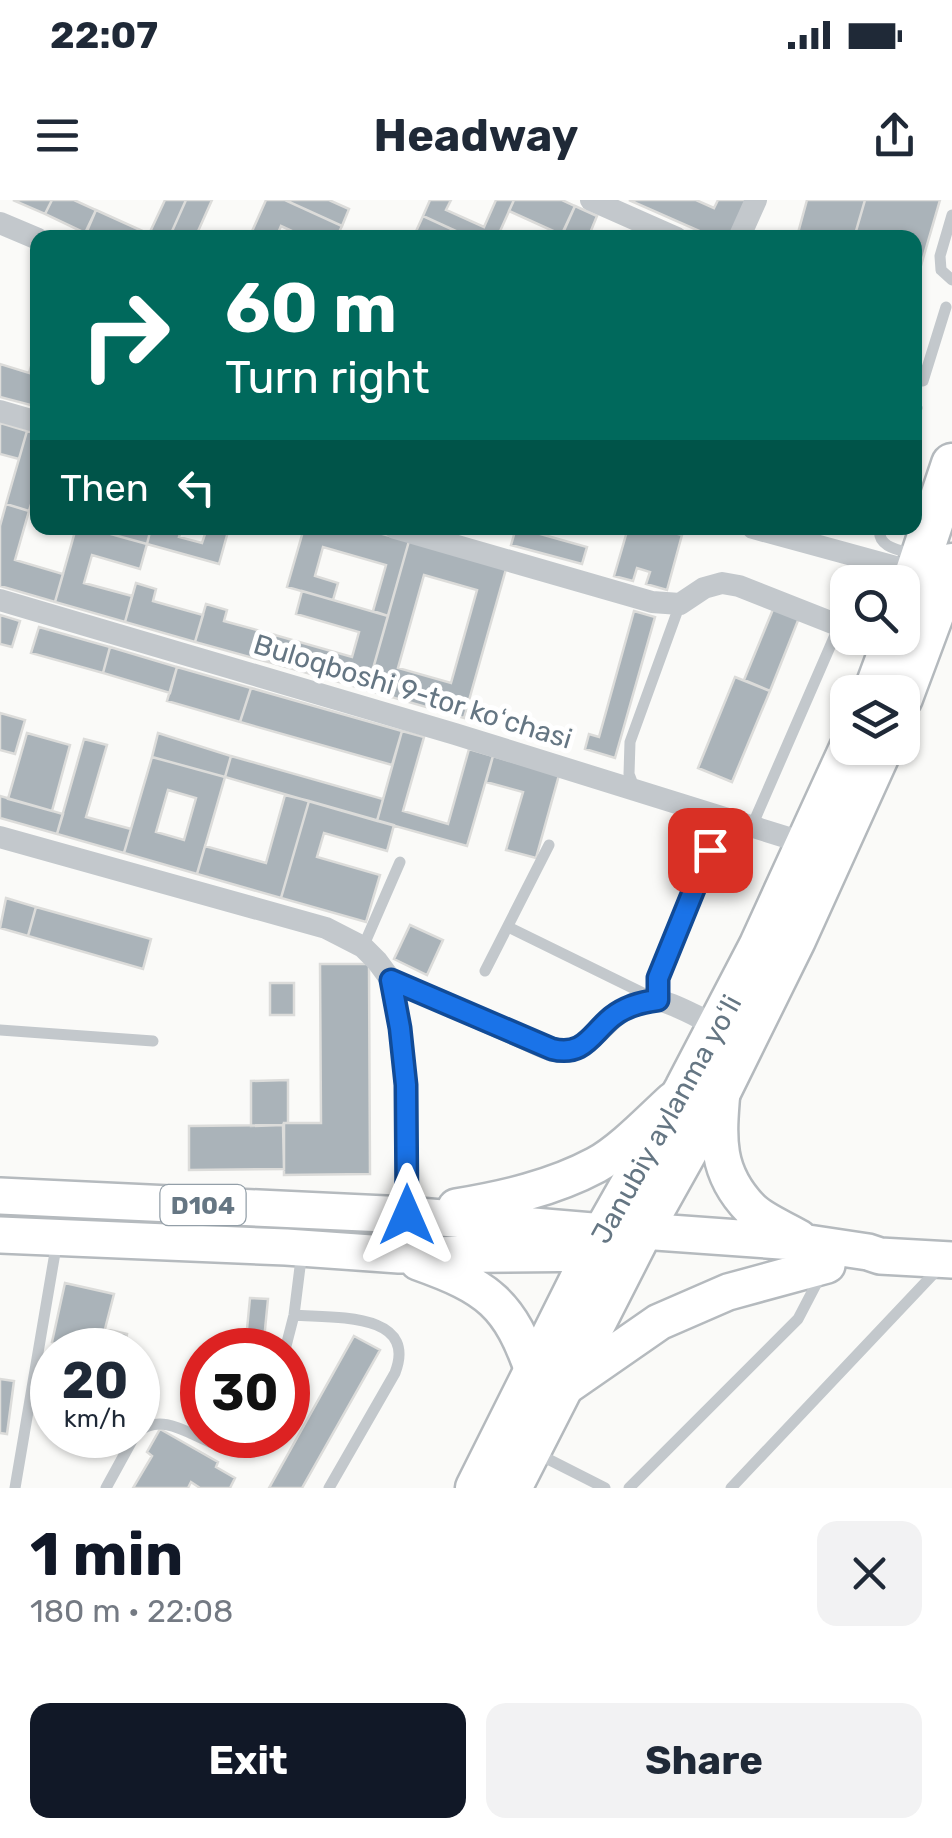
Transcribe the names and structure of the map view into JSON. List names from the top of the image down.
{
  "streets": {
    "highway": ["Janubiy aylanma yoʻli"],
    "main road": ["D104"],
    "street": ["Buloqboshi 9-tor koʻchasi"]
  },
  "crossings": [
    ["Buloqboshi 9-tor koʻchasi", "Janubiy aylanma yoʻli"],
    ["Janubiy aylanma yoʻli", "D104"]
  ],
  "page": {
    "status": "22:07",
    "header": "Headway",
    "turn": ["60 m", "Turn right"],
    "then": "Then",
    "speed": "20 km/h",
    "limit": "30",
    "heading": ["1 min", "180 m · 22:08"],
    "buttons": ["Exit", "Share"]
  }
}
